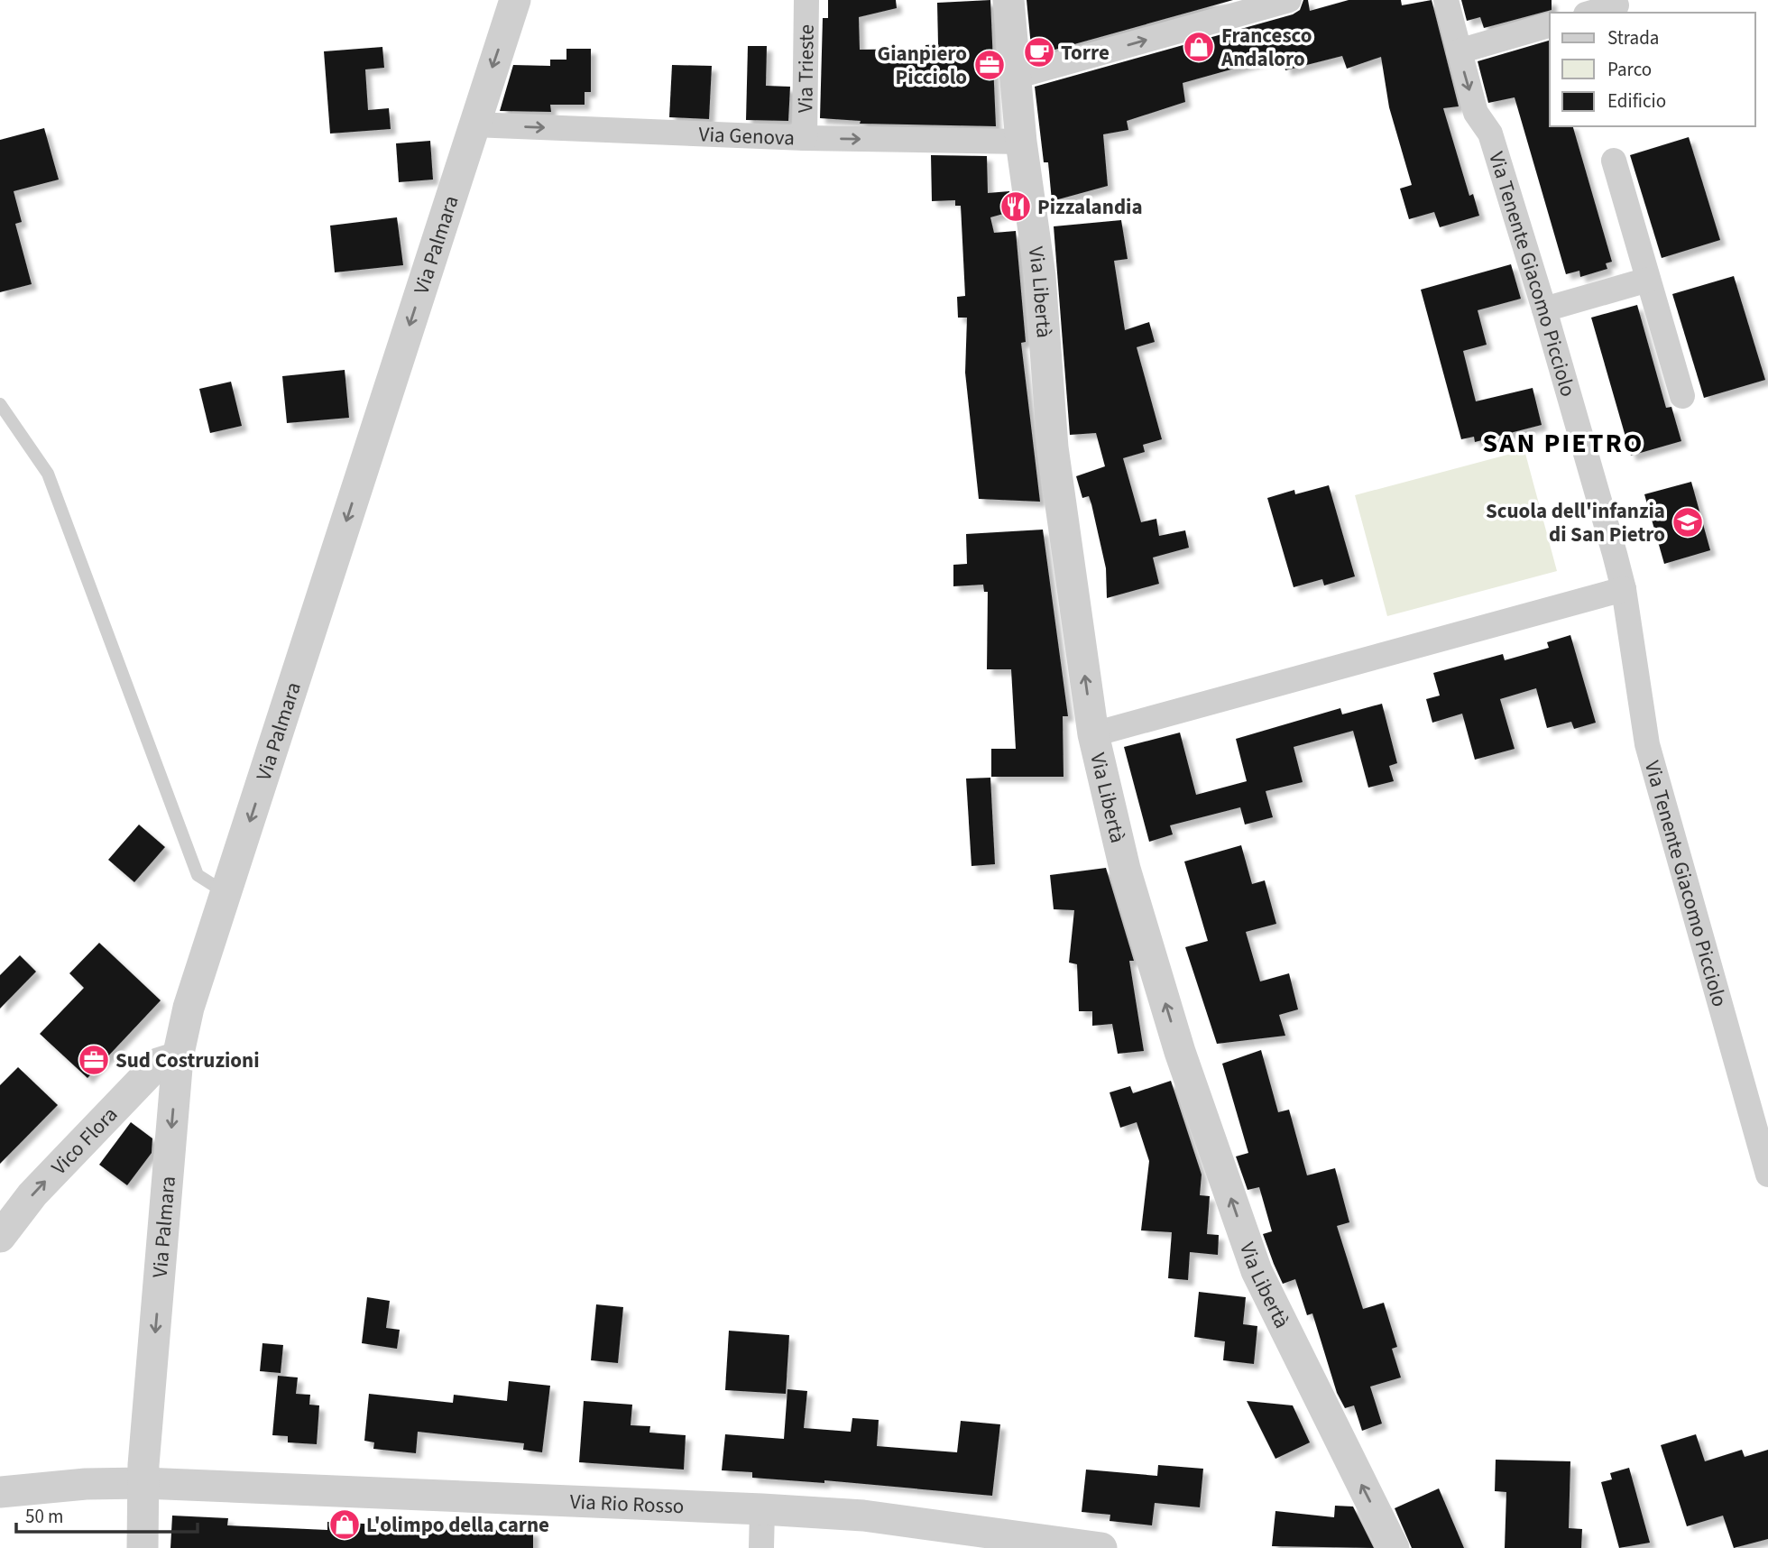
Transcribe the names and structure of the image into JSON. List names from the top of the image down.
{
  "streets": {
    "street": [
      "Via Trieste",
      "Via Genova",
      "Via Palmara",
      "Via Tenente Giacomo Picciolo",
      "Via Libertà",
      "Vico Flora",
      "Via Rio Rosso"
    ]
  },
  "crossings": [
    ["Via Trieste", "Via Genova"],
    ["Via Genova", "Via Palmara"],
    ["Via Genova", "Via Libertà"],
    ["Via Palmara", "Vico Flora"],
    ["Via Palmara", "Via Rio Rosso"]
  ],
  "one_way": [
    "Via Genova",
    "Via Palmara",
    "Via Libertà",
    "Vico Flora"
  ],
  "districts": ["SAN PIETRO"],
  "places": {
    "shop": ["Francesco Andaloro", "L'olimpo della carne"],
    "cafe": ["Torre"],
    "office": ["Gianpiero Picciolo", "Sud Costruzioni"],
    "restaurant": ["Pizzalandia"],
    "school or university": ["Scuola dell'infanzia di San Pietro"]
  },
  "legend": ["Strada", "Parco", "Edificio"],
  "scale_bar": "50 m"
}
